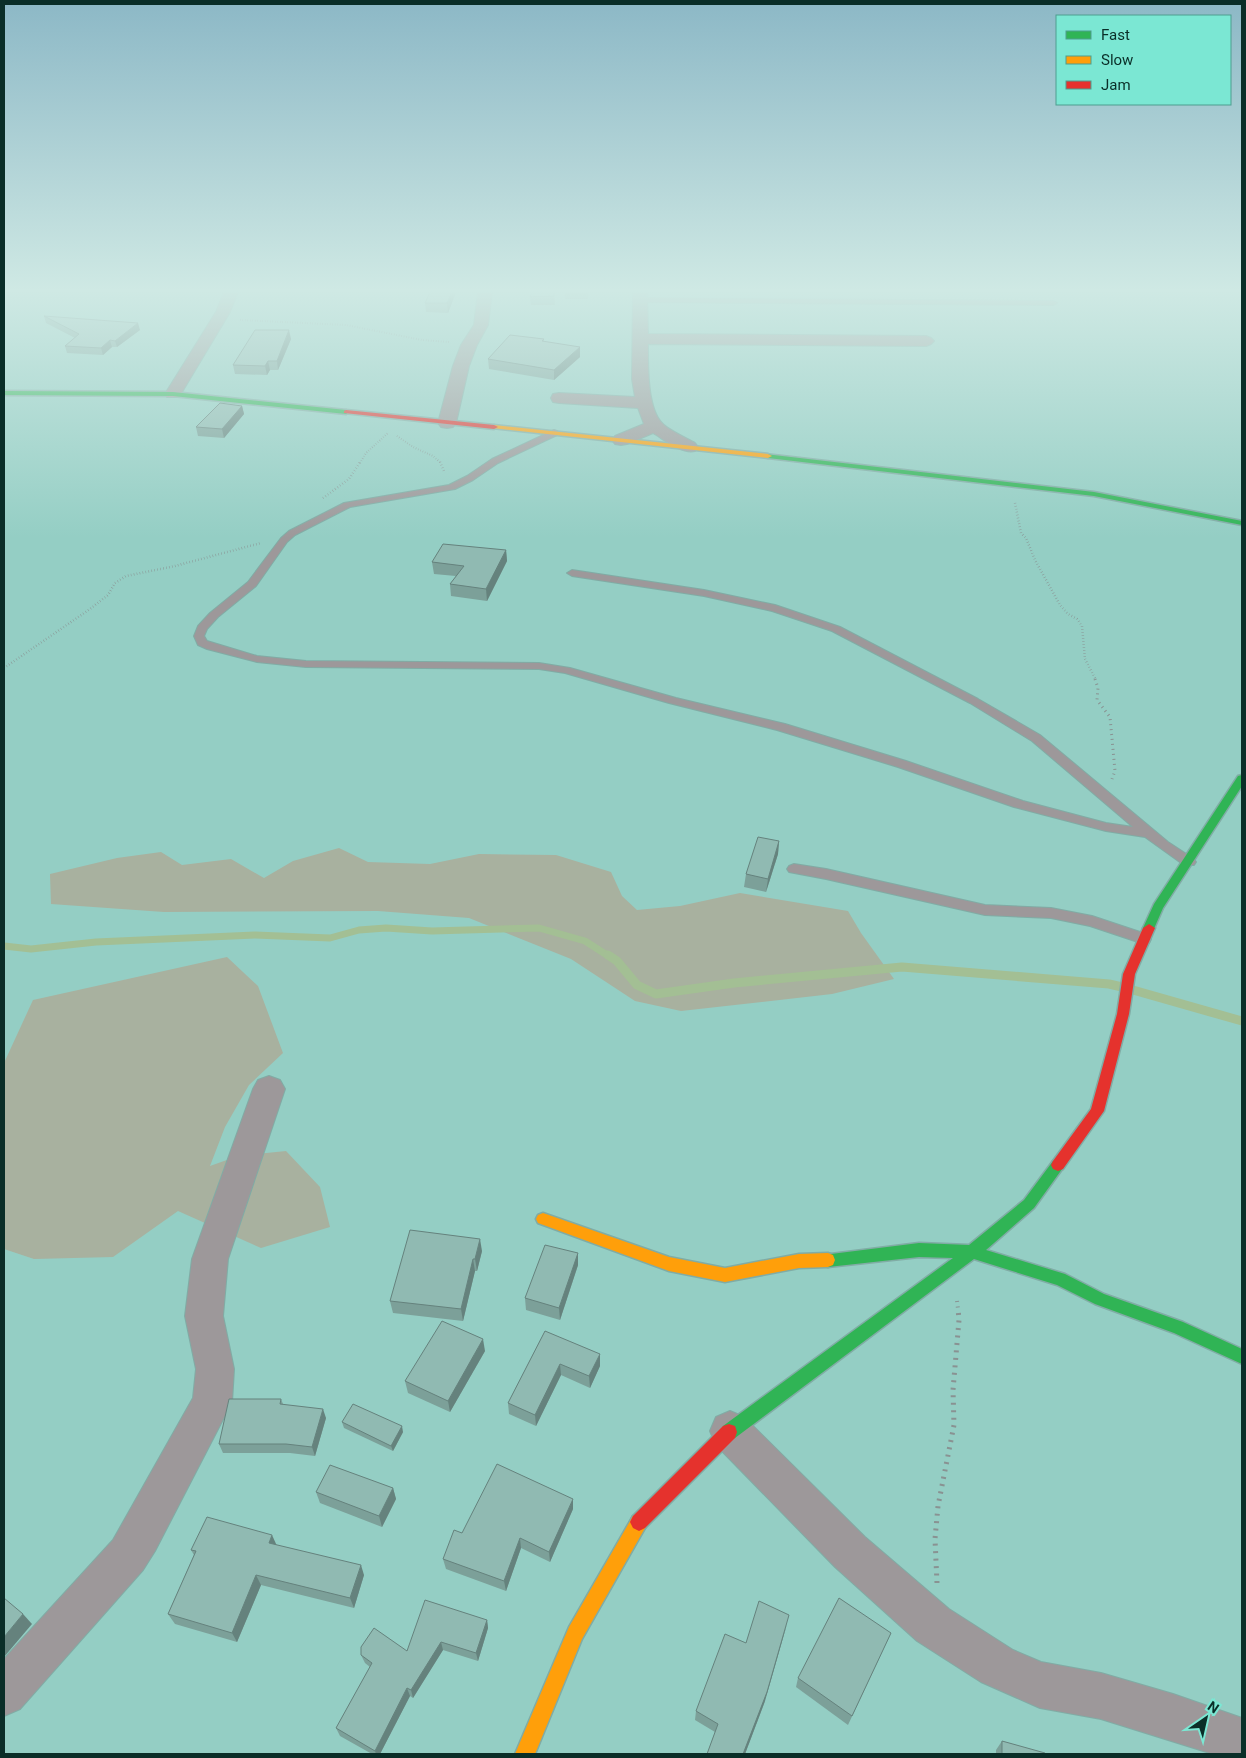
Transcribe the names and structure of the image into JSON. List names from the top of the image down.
{
  "legend": ["Fast", "Slow", "Jam"],
  "north": "top right"
}
